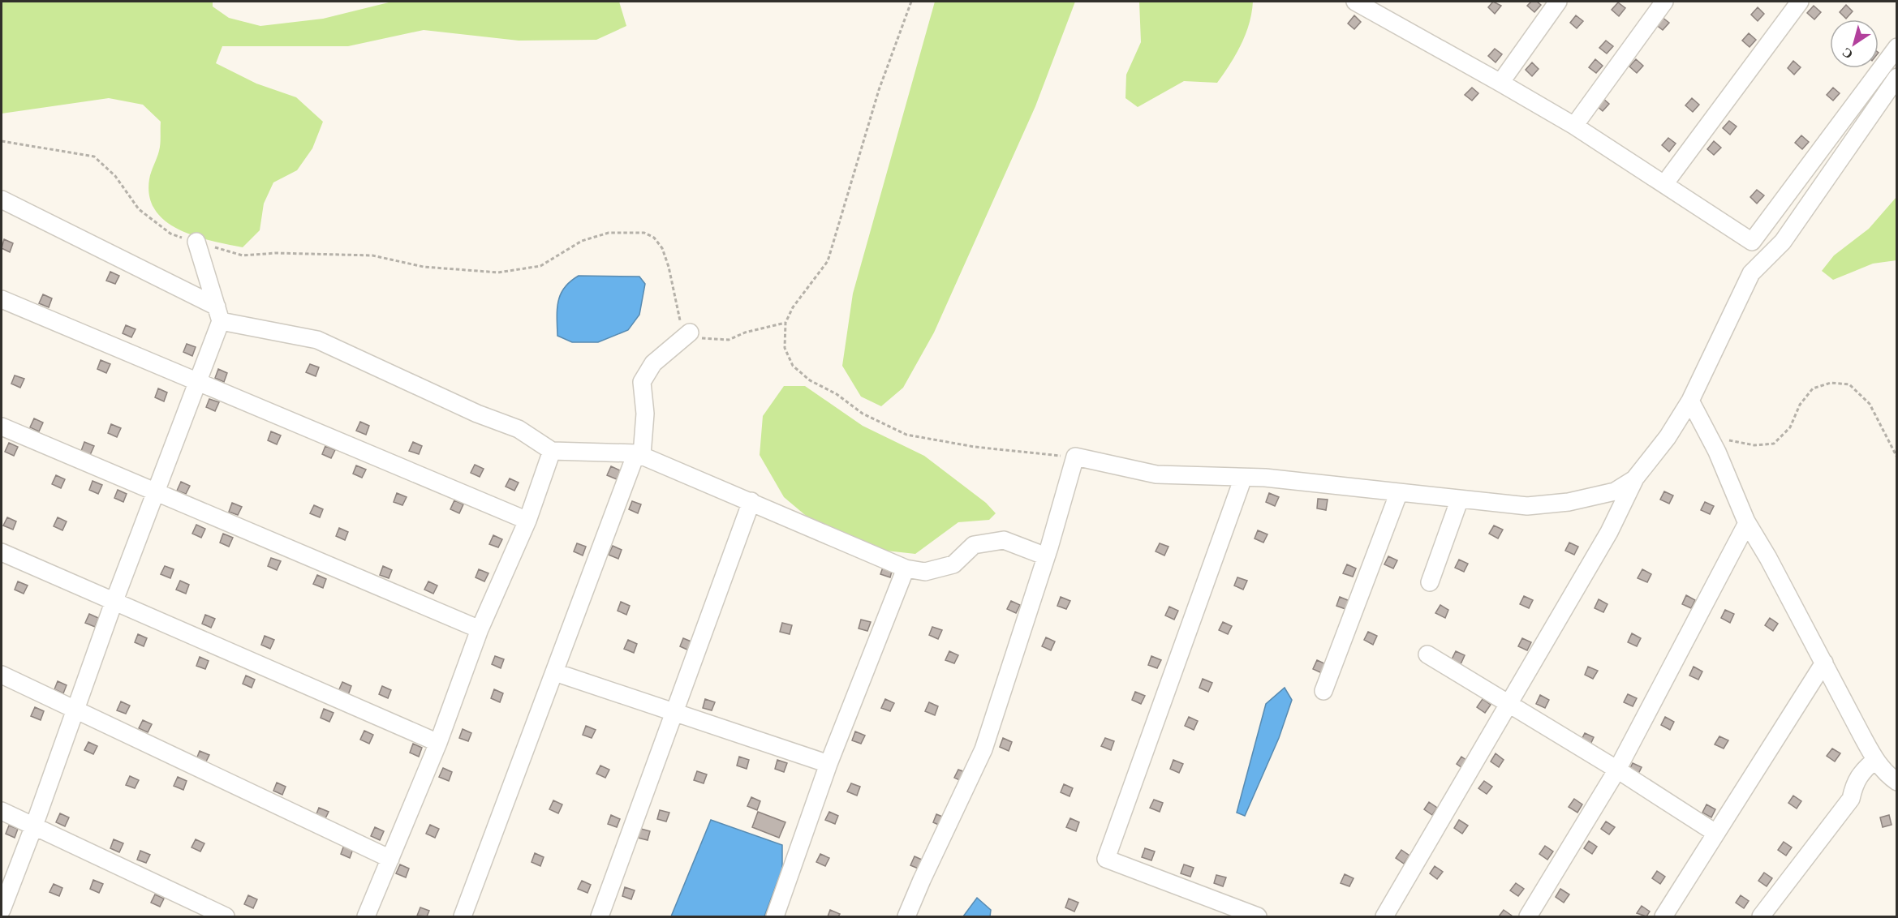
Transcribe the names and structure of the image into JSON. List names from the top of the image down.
{
  "north": "bottom left"
}
